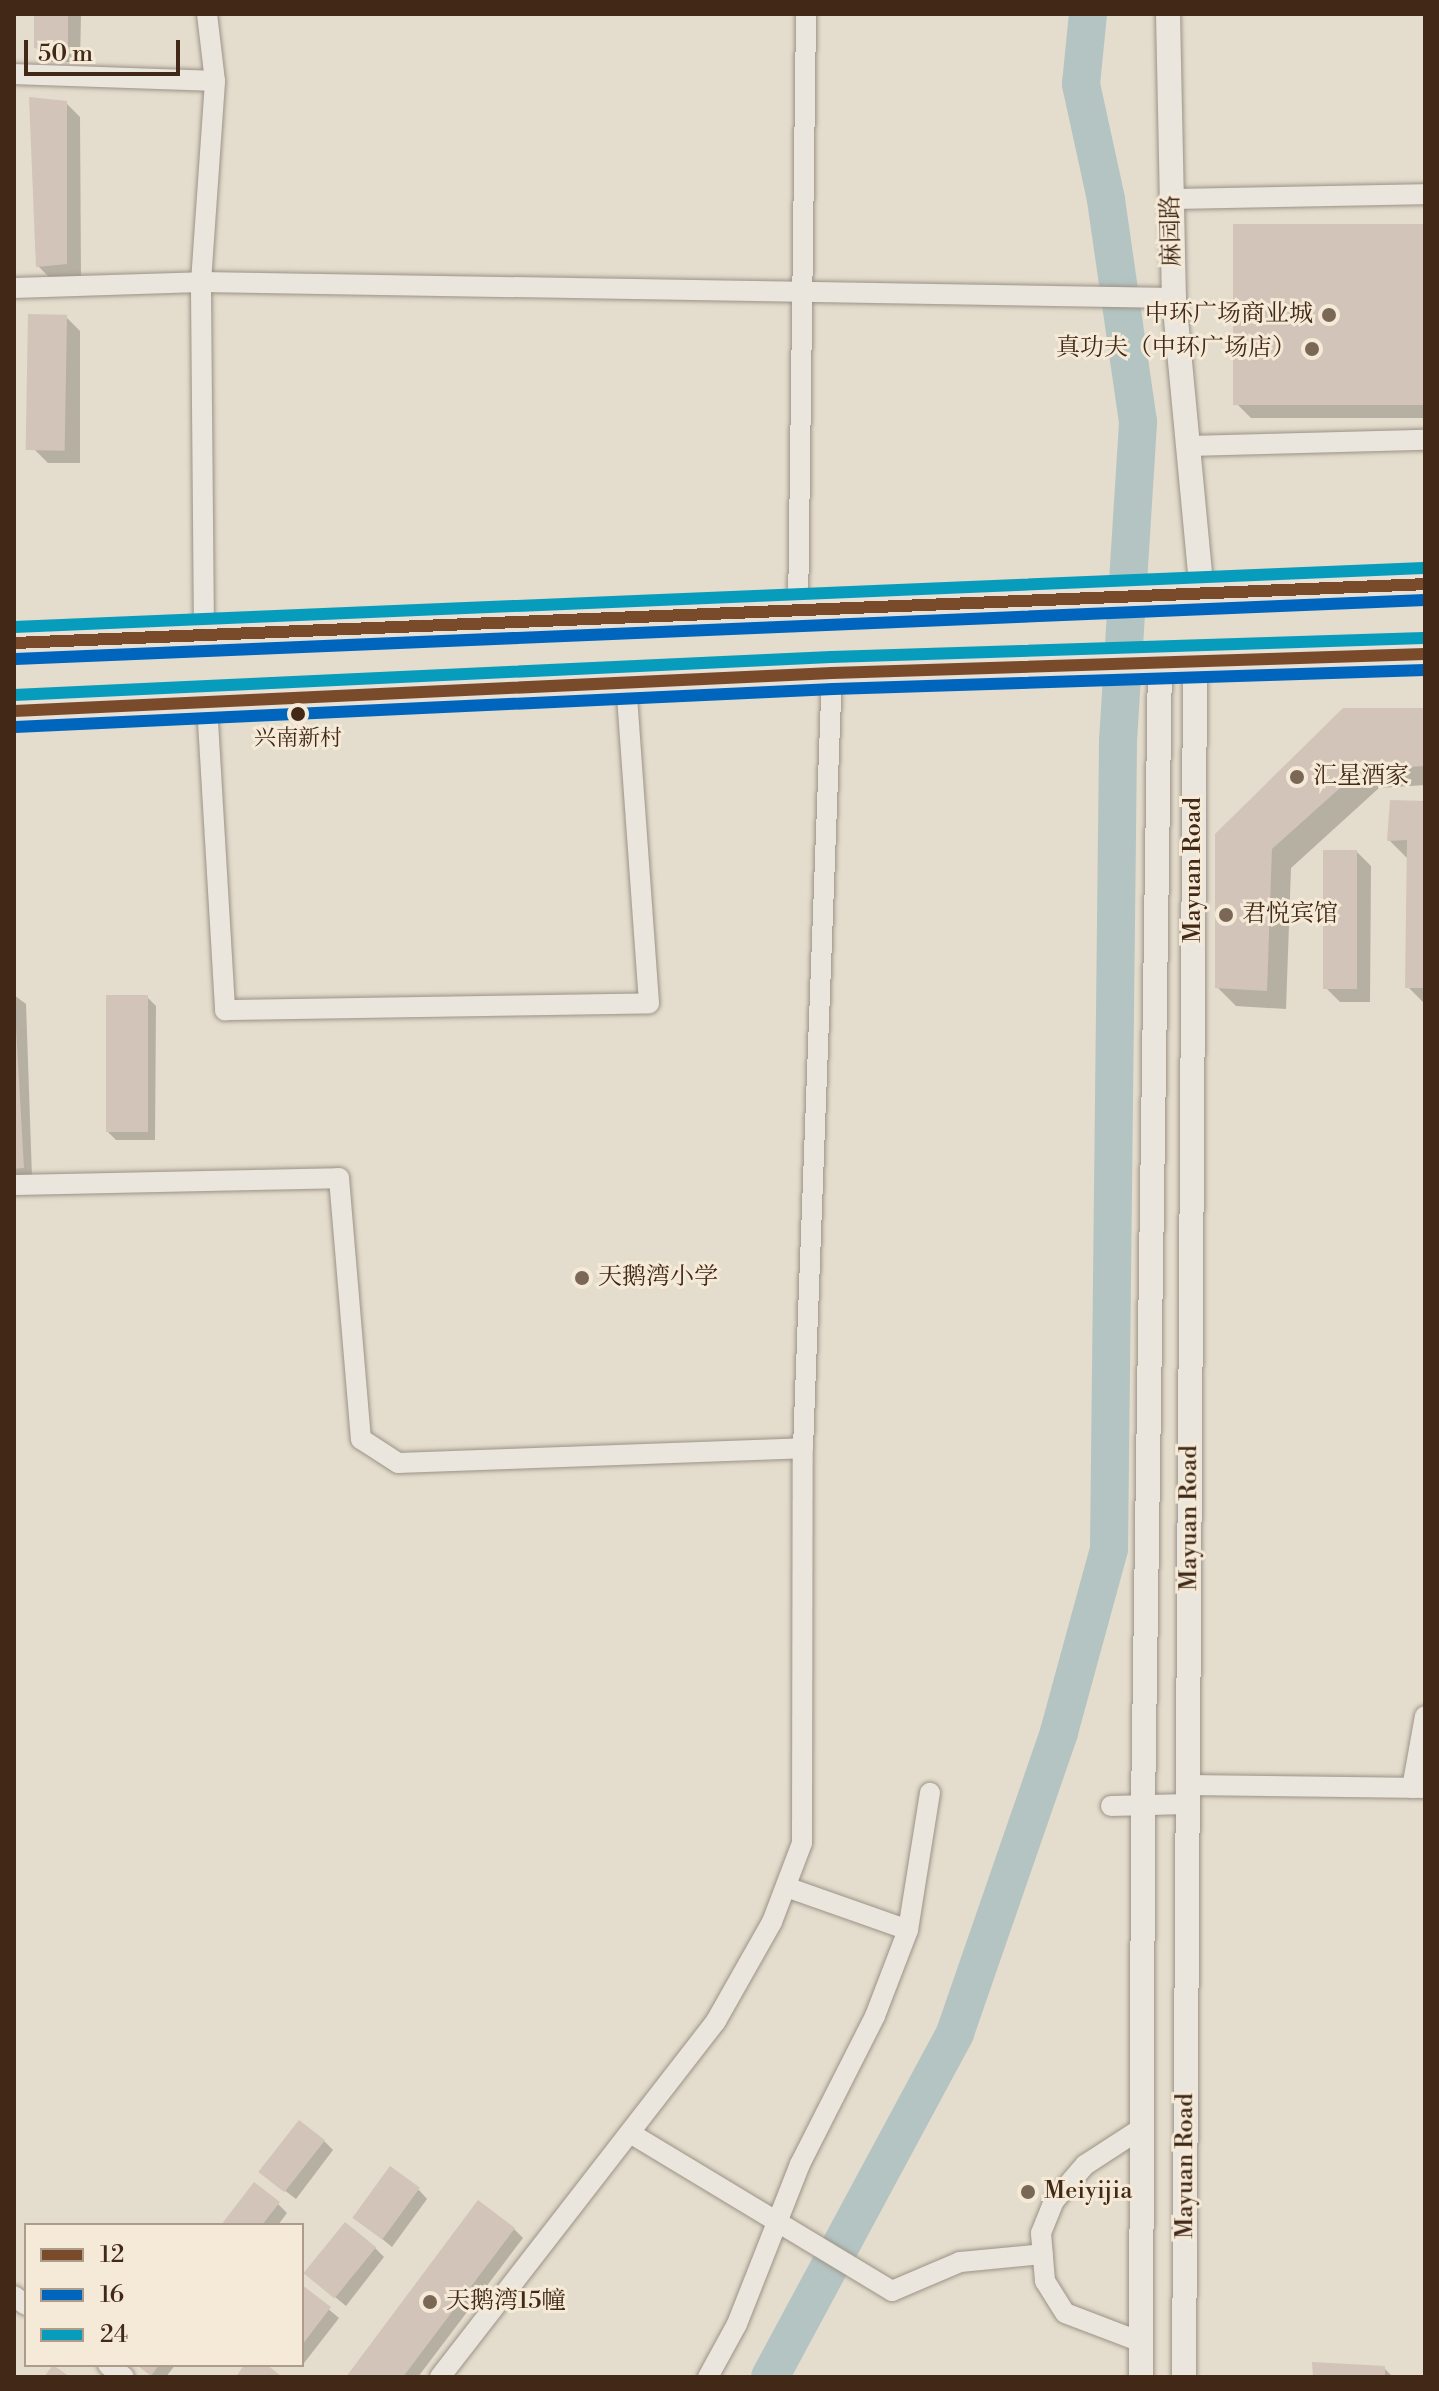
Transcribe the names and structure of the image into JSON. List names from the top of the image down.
{
  "streets": {
    "street": ["麻园路", "Mayuan Road"]
  },
  "places": [
    "中环广场商业城",
    "真功夫（中环广场店）",
    "兴南新村",
    "汇星酒家",
    "君悦宾馆",
    "天鹅湾小学",
    "Meiyijia",
    "天鹅湾15幢"
  ],
  "lines": ["transit line 24", "transit line 12", "transit line 16"],
  "legend": ["12", "16", "24"],
  "scale_bar": "50 m"
}
